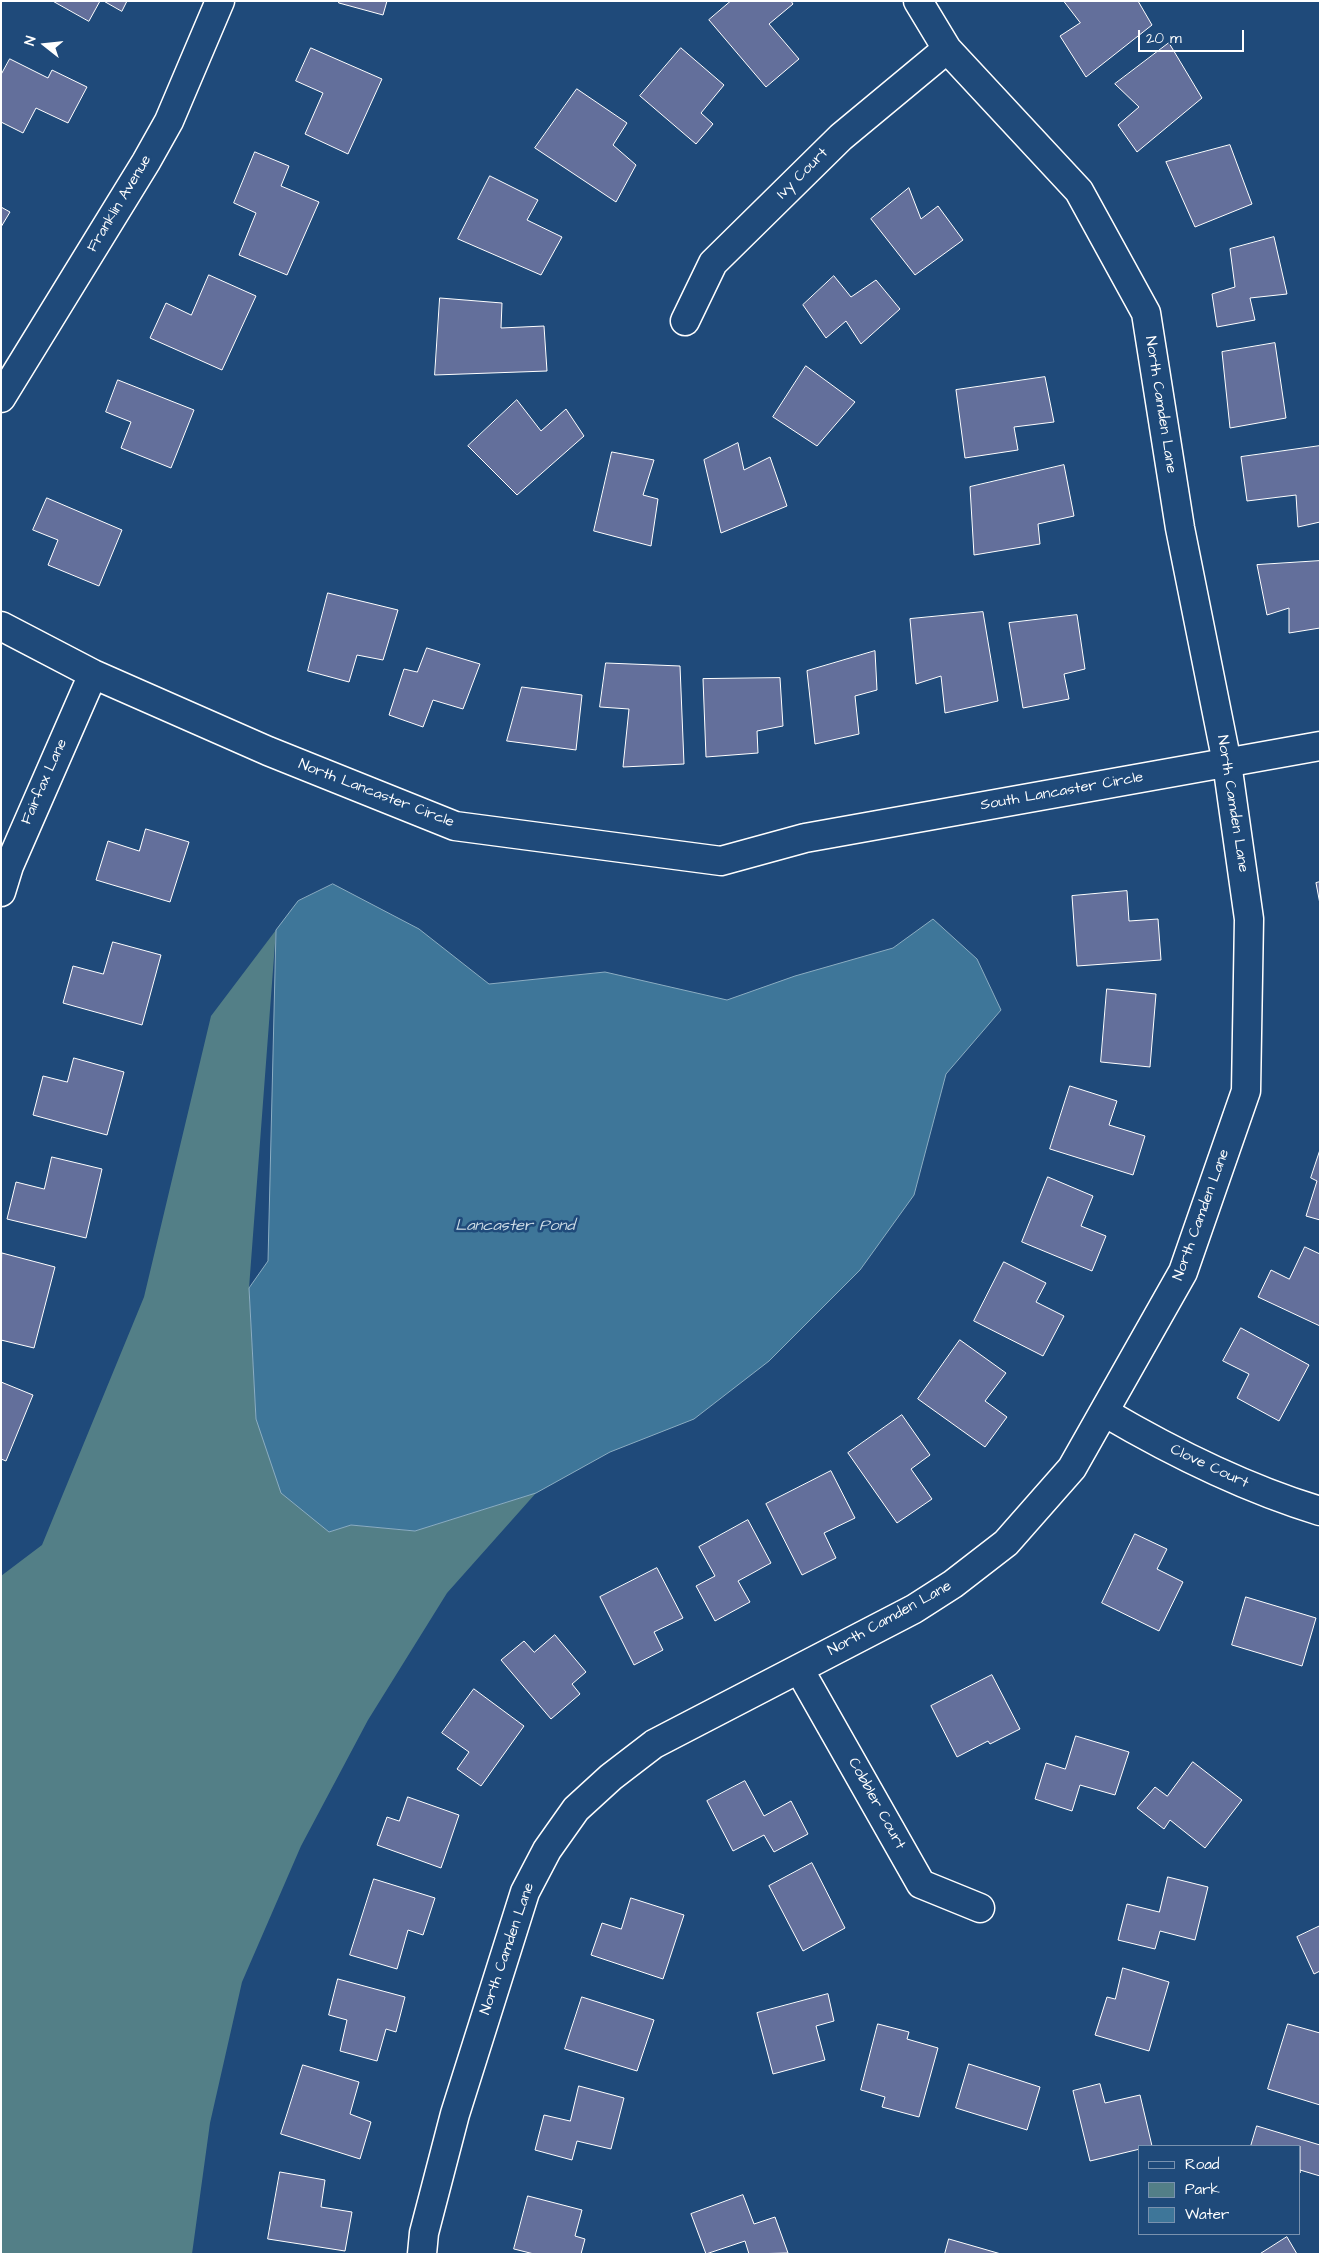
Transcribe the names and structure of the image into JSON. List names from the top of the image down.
{
  "streets": {
    "street": [
      "Ivy Court",
      "Franklin Avenue",
      "North Camden Lane",
      "Fairfax Lane",
      "South Lancaster Circle",
      "North Lancaster Circle",
      "Clove Court",
      "Cobbler Court"
    ]
  },
  "crossings": [
    ["Ivy Court", "North Camden Lane"],
    ["North Camden Lane", "South Lancaster Circle"],
    ["North Camden Lane", "Clove Court"],
    ["North Camden Lane", "Cobbler Court"],
    ["Fairfax Lane", "North Lancaster Circle"],
    ["South Lancaster Circle", "North Lancaster Circle"]
  ],
  "water": ["Lancaster Pond"],
  "legend": ["Road", "Park", "Water"],
  "scale_bar": "20 m",
  "north": "left"
}
